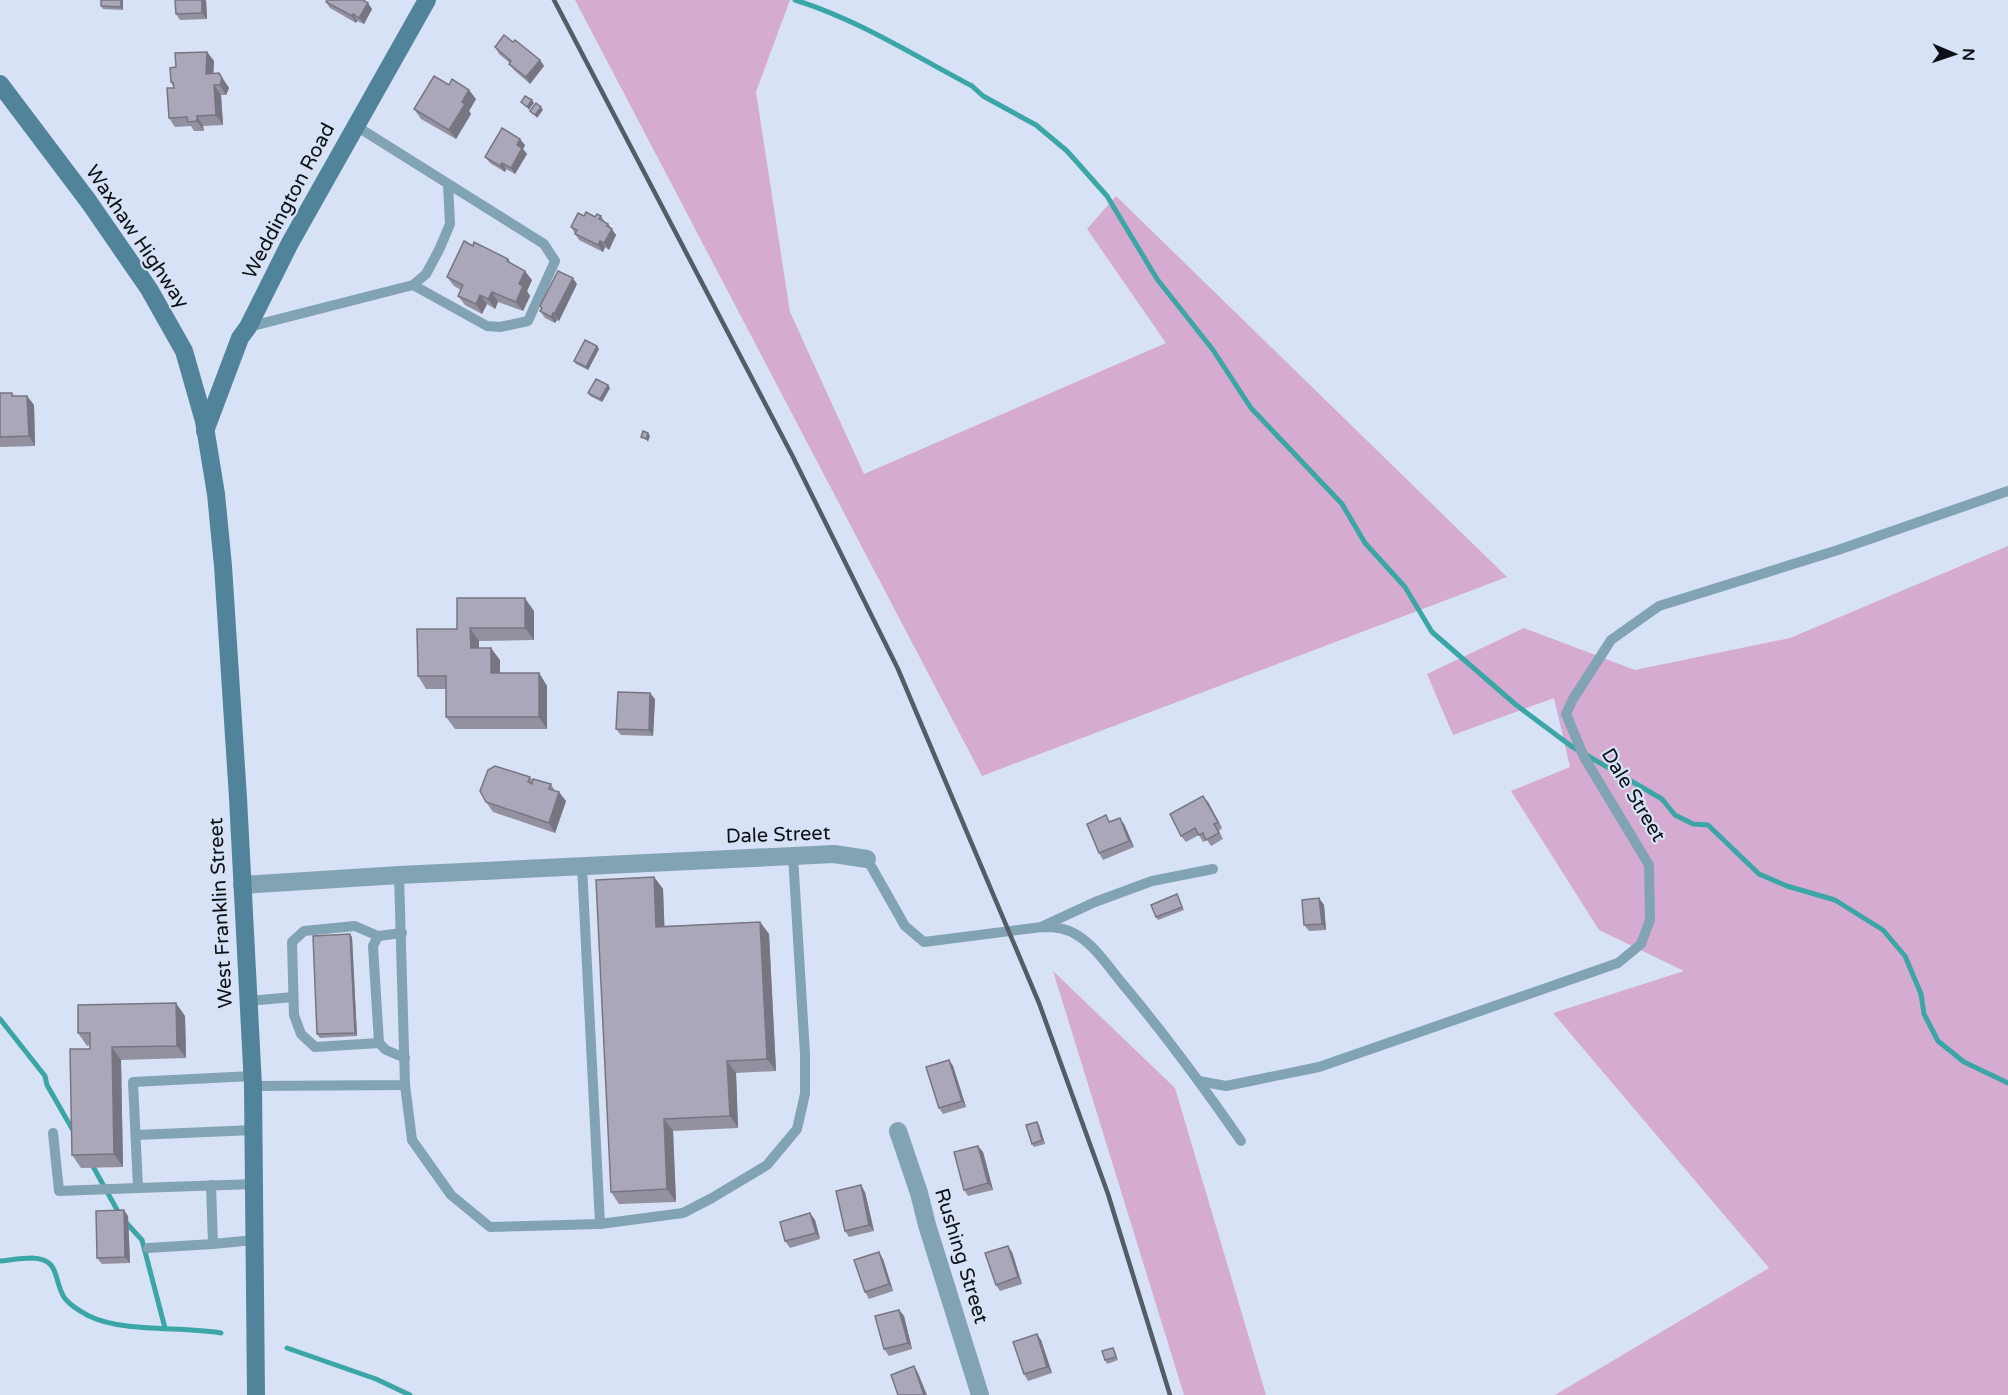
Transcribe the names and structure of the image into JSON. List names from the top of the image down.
{
  "streets": {
    "main road": ["Weddington Road", "Waxhaw Highway", "West Franklin Street"],
    "street": ["Dale Street", "Rushing Street"]
  },
  "crossings": [
    ["Weddington Road", "Waxhaw Highway"],
    ["Weddington Road", "West Franklin Street"],
    ["Waxhaw Highway", "West Franklin Street"],
    ["Dale Street", "West Franklin Street"]
  ],
  "north": "right"
}
